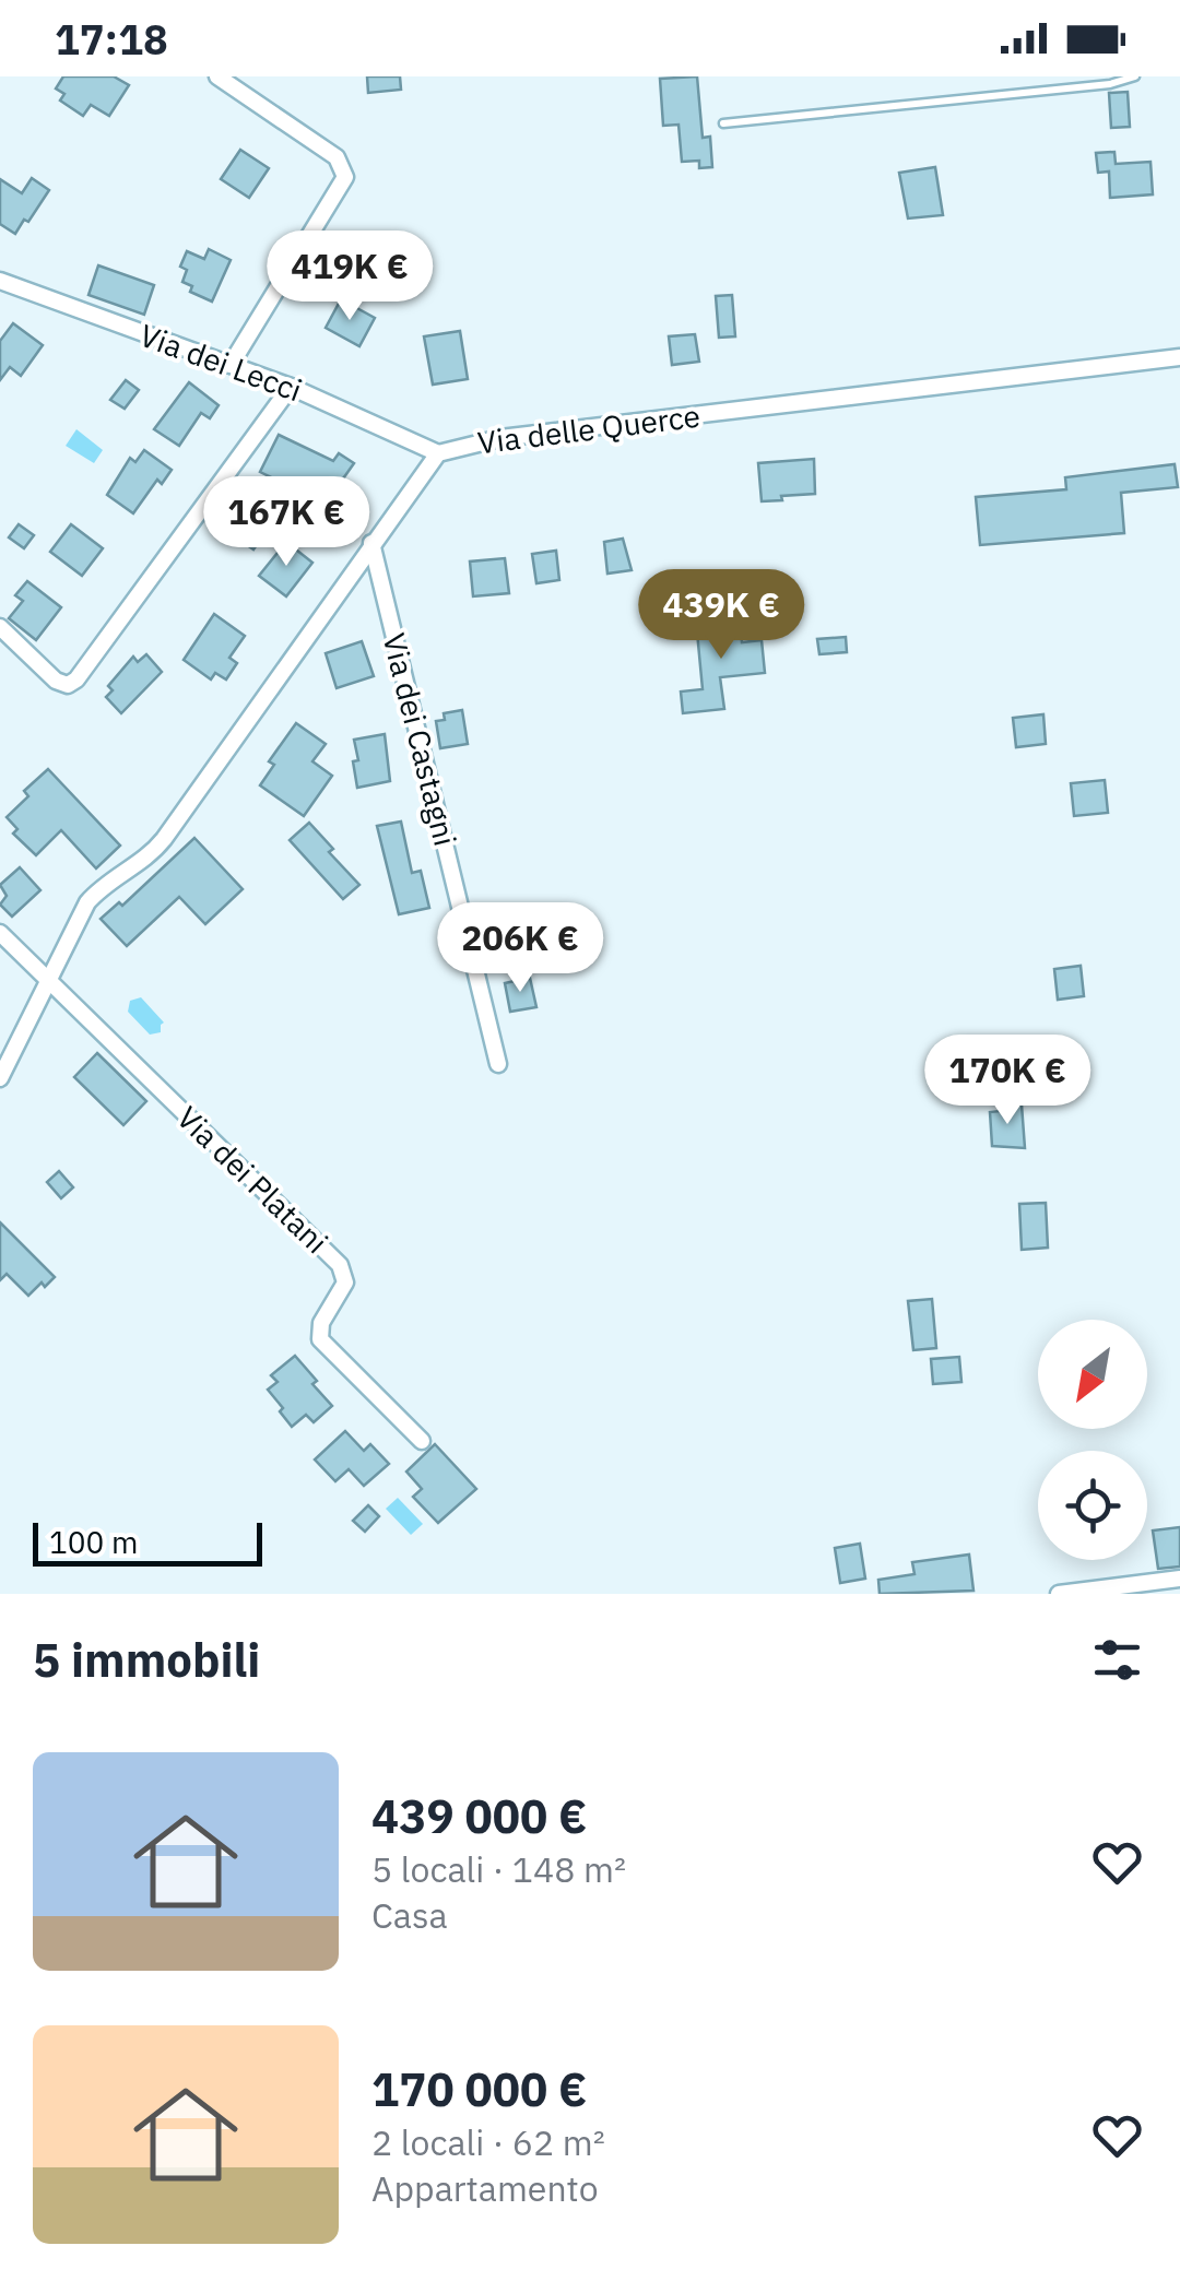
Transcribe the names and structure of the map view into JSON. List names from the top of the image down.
{
  "streets": {
    "street": [
      "Via dei Lecci",
      "Via delle Querce",
      "Via dei Castagni",
      "Via dei Platani"
    ]
  },
  "crossings": [
    ["Via dei Lecci", "Via delle Querce"],
    ["Via delle Querce", "Via dei Castagni"],
    ["Via delle Querce", "Via dei Platani"]
  ],
  "scale_bar": "100 m",
  "north": "bottom left",
  "page": {
    "status": "17:18",
    "price": [
      "419K €",
      "167K €",
      "439K €",
      "206K €",
      "170K €"
    ],
    "scale": "100 m",
    "heading": "5 immobili",
    "list": [
      {
        "name": "439 000 €",
        "note": "5 locali · 148 m² · Casa"
      },
      {
        "name": "170 000 €",
        "note": "2 locali · 62 m² · Appartamento"
      }
    ]
  }
}
